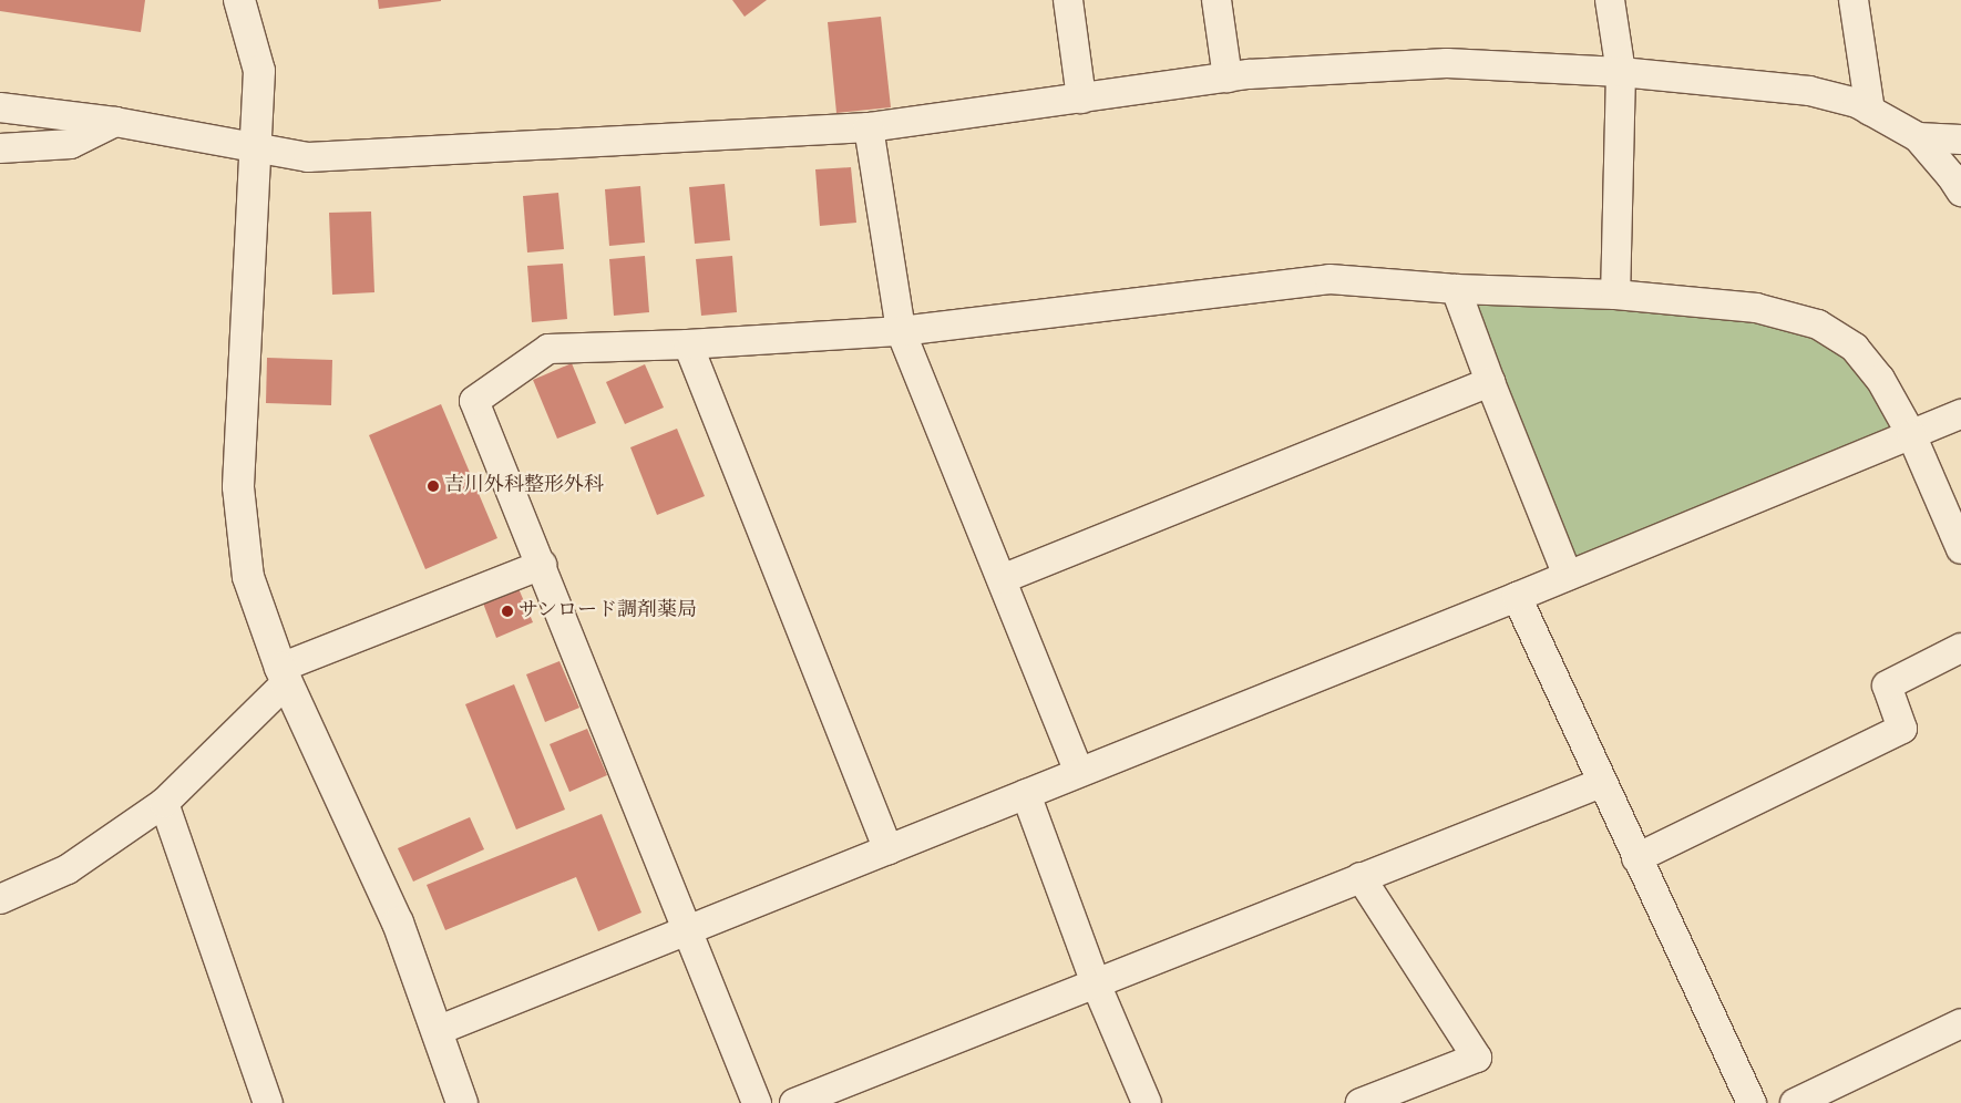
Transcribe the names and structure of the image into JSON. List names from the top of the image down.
{
  "places": ["吉川外科整形外科", "サンロード調剤薬局"]
}
